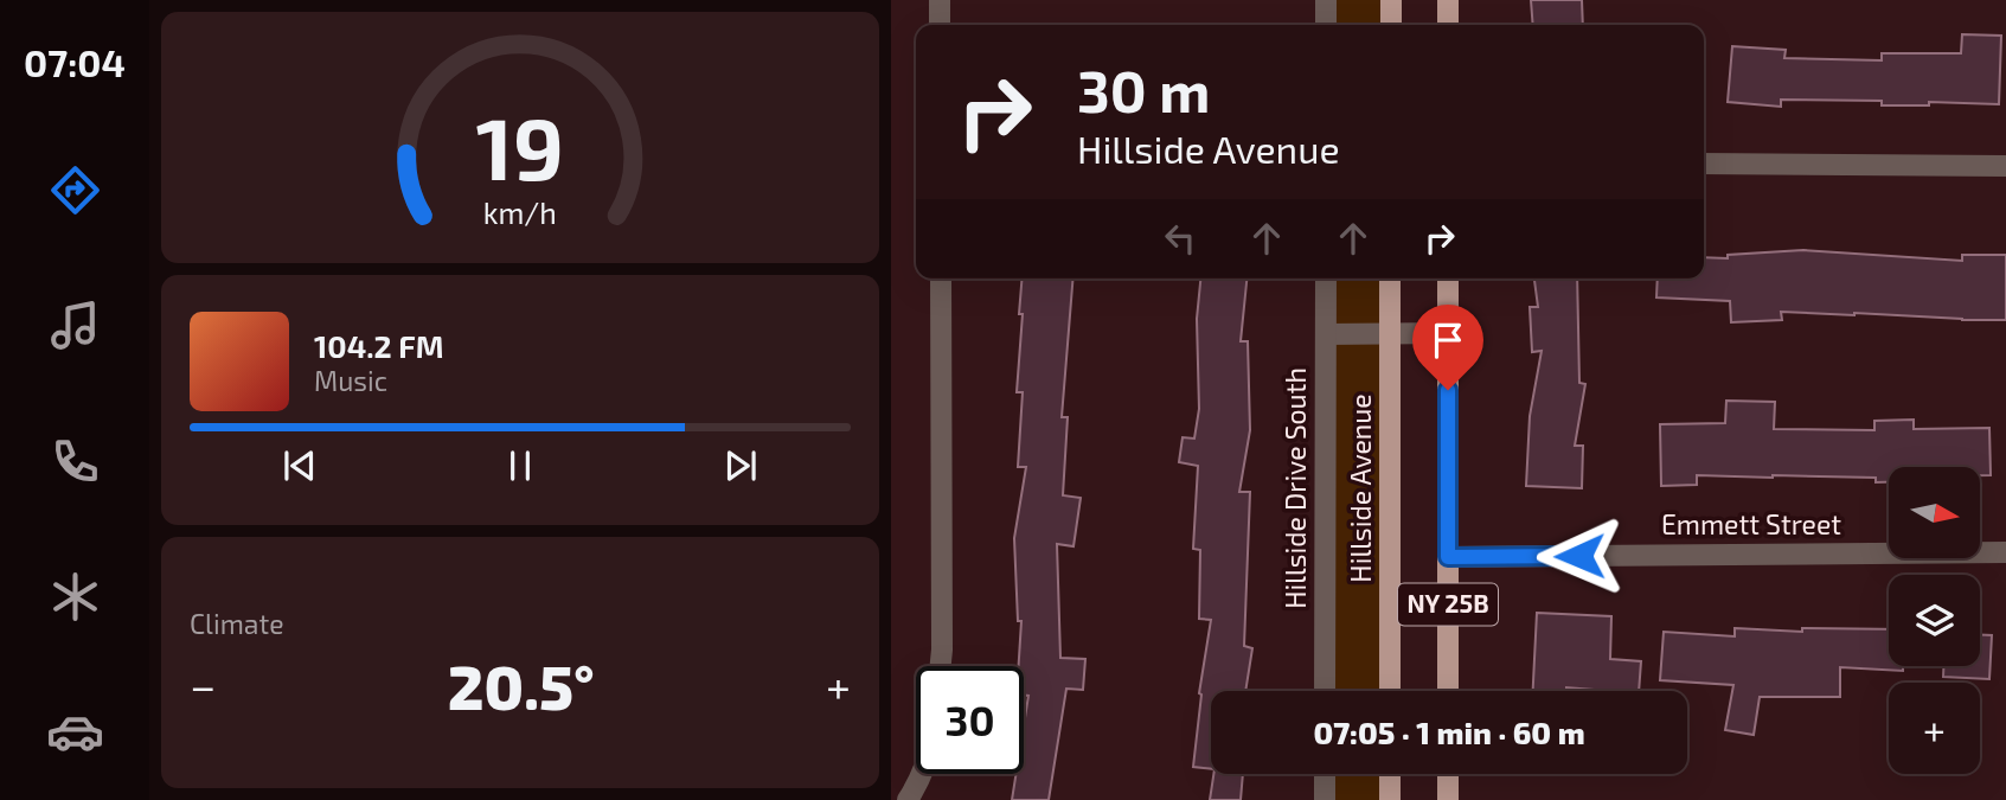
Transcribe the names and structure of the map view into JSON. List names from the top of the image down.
{
  "streets": {
    "main road": ["Hillside Avenue", "NY 25B"],
    "street": ["Hillside Drive South", "Emmett Street"]
  },
  "crossings": [
    ["Emmett Street", "NY 25B"]
  ],
  "north": "right",
  "page": {
    "tabs": "07:04",
    "turn": ["30 m", "Hillside Avenue"],
    "song": ["104.2 FM", "Music"],
    "map_buttons": "+",
    "tile": "Climate",
    "heat": ["−", "20.5°", "+"],
    "limit": "30",
    "trip": "07:05 · 1 min · 60 m",
    "gauge": ["19", "km/h"]
  }
}
